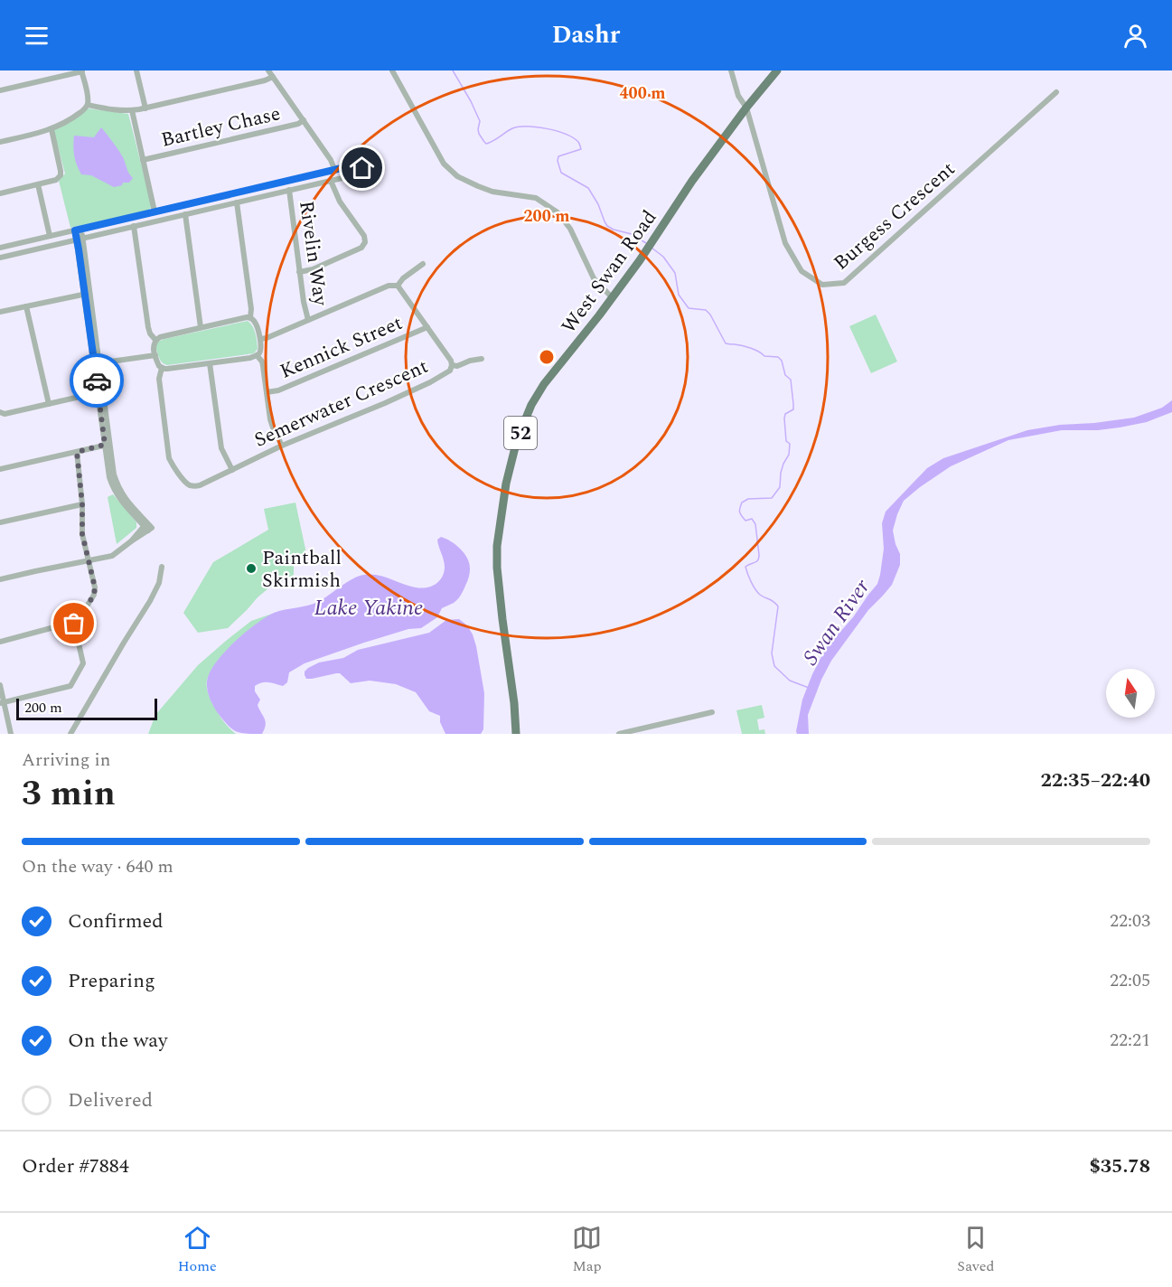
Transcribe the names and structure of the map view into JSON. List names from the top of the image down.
{
  "streets": {
    "main road": ["West Swan Road", "52"],
    "street": [
      "Bartley Chase",
      "Burgess Crescent",
      "Rivelin Way",
      "Kennick Street",
      "Semerwater Crescent"
    ]
  },
  "crossings": [
    ["Burgess Crescent", "West Swan Road"],
    ["Kennick Street", "Semerwater Crescent"]
  ],
  "water": ["Lake Yakine", "Swan River"],
  "places": ["Paintball Skirmish"],
  "scale_bar": "200 m",
  "north": "top",
  "page": {
    "header": "Dashr",
    "scale": "200 m",
    "heading": ["3 min", "Arriving in", "22:35–22:40"],
    "panel": ["Order #7884", "$35.78"],
    "bar": "On the way · 640 m",
    "list": [
      ["Confirmed", "22:03"],
      ["Preparing", "22:05"],
      ["On the way", "22:21"],
      "Delivered"
    ],
    "tabs": ["Home", "Map", "Saved"]
  },
  "rings": ["400 m", "200 m"]
}
